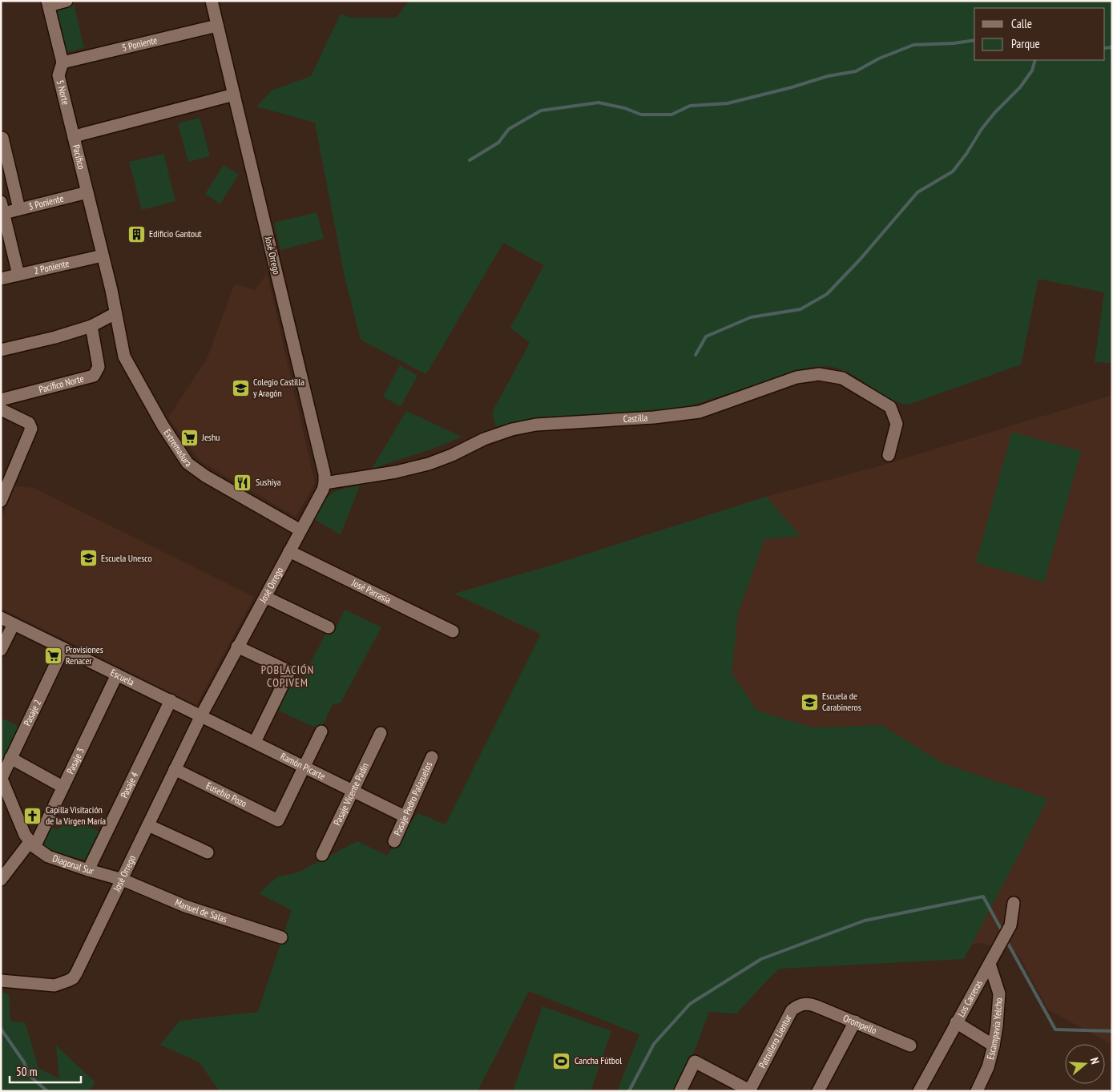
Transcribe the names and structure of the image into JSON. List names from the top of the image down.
{
  "streets": {
    "street": [
      "5 Poniente",
      "5 Norte",
      "Pacífico",
      "3 Poniente",
      "José Orrego",
      "2 Poniente",
      "Pacífico Norte",
      "Castilla",
      "Extremadura",
      "José Parrasia",
      "Escuela",
      "Pasaje 2",
      "Pasaje 3",
      "Ramón Picarte",
      "Pasaje 4",
      "Pasaje Vicente Padín",
      "Eusebio Pozo",
      "Pasaje Pedro Palazuelos",
      "Diagonal Sur",
      "Manuel de Salas",
      "Los Carreras",
      "Orompello",
      "Escampavía Yelcho",
      "Patrullero Lientur"
    ]
  },
  "crossings": [
    ["5 Poniente", "5 Norte"],
    ["5 Norte", "Pacífico"],
    ["Pacífico", "3 Poniente"],
    ["Pacífico", "José Orrego"],
    ["Pacífico", "2 Poniente"],
    ["Pacífico", "Extremadura"],
    ["José Orrego", "Castilla"],
    ["José Orrego", "Extremadura"],
    ["José Orrego", "José Parrasia"],
    ["José Orrego", "Escuela"],
    ["José Orrego", "Ramón Picarte"],
    ["José Orrego", "Eusebio Pozo"],
    ["José Orrego", "Diagonal Sur"],
    ["José Orrego", "Manuel de Salas"],
    ["Escuela", "Pasaje 2"],
    ["Escuela", "Pasaje 3"],
    ["Escuela", "Ramón Picarte"],
    ["Escuela", "Pasaje 4"],
    ["Pasaje 3", "Diagonal Sur"],
    ["Ramón Picarte", "Pasaje Vicente Padín"],
    ["Ramón Picarte", "Eusebio Pozo"],
    ["Ramón Picarte", "Pasaje Pedro Palazuelos"],
    ["Pasaje 4", "Diagonal Sur"],
    ["Diagonal Sur", "Manuel de Salas"],
    ["Los Carreras", "Escampavía Yelcho"],
    ["Orompello", "Patrullero Lientur"]
  ],
  "districts": ["POBLACIÓN COPIVEM"],
  "places": {
    "building": ["Edificio Gantout"],
    "school or university": ["Colegio Castilla y Aragón", "Escuela Unesco", "Escuela de Carabineros"],
    "supermarket": ["Jeshu", "Provisiones Renacer"],
    "restaurant": ["Sushiya"],
    "church": ["Capilla Visitación de la Virgen María"],
    "sports": ["Cancha Fútbol"]
  },
  "legend": ["Calle", "Parque"],
  "scale_bar": "50 m",
  "north": "right"
}
